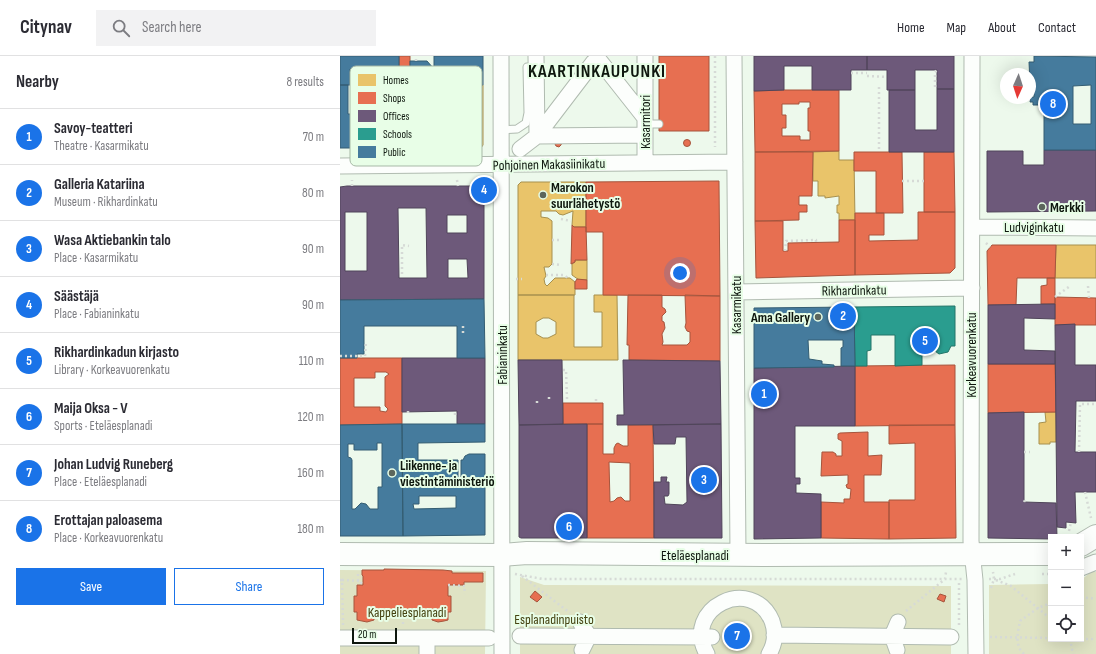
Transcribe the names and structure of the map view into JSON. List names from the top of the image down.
{
  "streets": {
    "main road": ["Eteläesplanadi"],
    "street": [
      "Kasarmitori",
      "Pohjoinen Makasiinikatu",
      "Ludviginkatu",
      "Rikhardinkatu",
      "Kasarmikatu",
      "Fabianinkatu",
      "Korkeavuorenkatu"
    ]
  },
  "crossings": [
    ["Kasarmitori", "Pohjoinen Makasiinikatu"],
    ["Pohjoinen Makasiinikatu", "Kasarmikatu"],
    ["Pohjoinen Makasiinikatu", "Fabianinkatu"],
    ["Ludviginkatu", "Korkeavuorenkatu"],
    ["Rikhardinkatu", "Kasarmikatu"],
    ["Rikhardinkatu", "Korkeavuorenkatu"],
    ["Kasarmikatu", "Eteläesplanadi"],
    ["Fabianinkatu", "Eteläesplanadi"],
    ["Korkeavuorenkatu", "Eteläesplanadi"]
  ],
  "districts": ["KAARTINKAUPUNKI"],
  "parks": ["Kappeliesplanadi", "Esplanadinpuisto"],
  "places": [
    "Marokon suurlähetystö",
    "Merkki",
    "Ama Gallery",
    "Liikenne- ja viestintäministeriö"
  ],
  "legend": [
    "Homes",
    "Shops",
    "Offices",
    "Schools",
    "Public"
  ],
  "scale_bar": "20 m",
  "north": "bottom",
  "page": {
    "header": "Citynav",
    "search": "Search here",
    "nav": [
      "Home",
      "Map",
      "About",
      "Contact"
    ],
    "heading": ["Nearby", "8 results"],
    "pins": [
      "8",
      "4",
      "2",
      "5",
      "1",
      "3",
      "6",
      "7"
    ],
    "list": [
      {
        "mark": "1",
        "name": "Savoy-teatteri",
        "note": "Theatre · Kasarmikatu",
        "value": "70 m"
      },
      {
        "mark": "2",
        "name": "Galleria Katariina",
        "note": "Museum · Rikhardinkatu",
        "value": "80 m"
      },
      {
        "mark": "3",
        "name": "Wasa Aktiebankin talo",
        "note": "Place · Kasarmikatu",
        "value": "90 m"
      },
      {
        "mark": "4",
        "name": "Säästäjä",
        "note": "Place · Fabianinkatu",
        "value": "90 m"
      },
      {
        "mark": "5",
        "name": "Rikhardinkadun kirjasto",
        "note": "Library · Korkeavuorenkatu",
        "value": "110 m"
      },
      {
        "mark": "6",
        "name": "Maija Oksa - V",
        "note": "Sports · Eteläesplanadi",
        "value": "120 m"
      },
      {
        "mark": "7",
        "name": "Johan Ludvig Runeberg",
        "note": "Place · Eteläesplanadi",
        "value": "160 m"
      },
      {
        "mark": "8",
        "name": "Erottajan paloasema",
        "note": "Place · Korkeavuorenkatu",
        "value": "180 m"
      }
    ],
    "map_buttons": ["+", "−"],
    "buttons": ["Save", "Share"],
    "scale": "20 m"
  }
}
